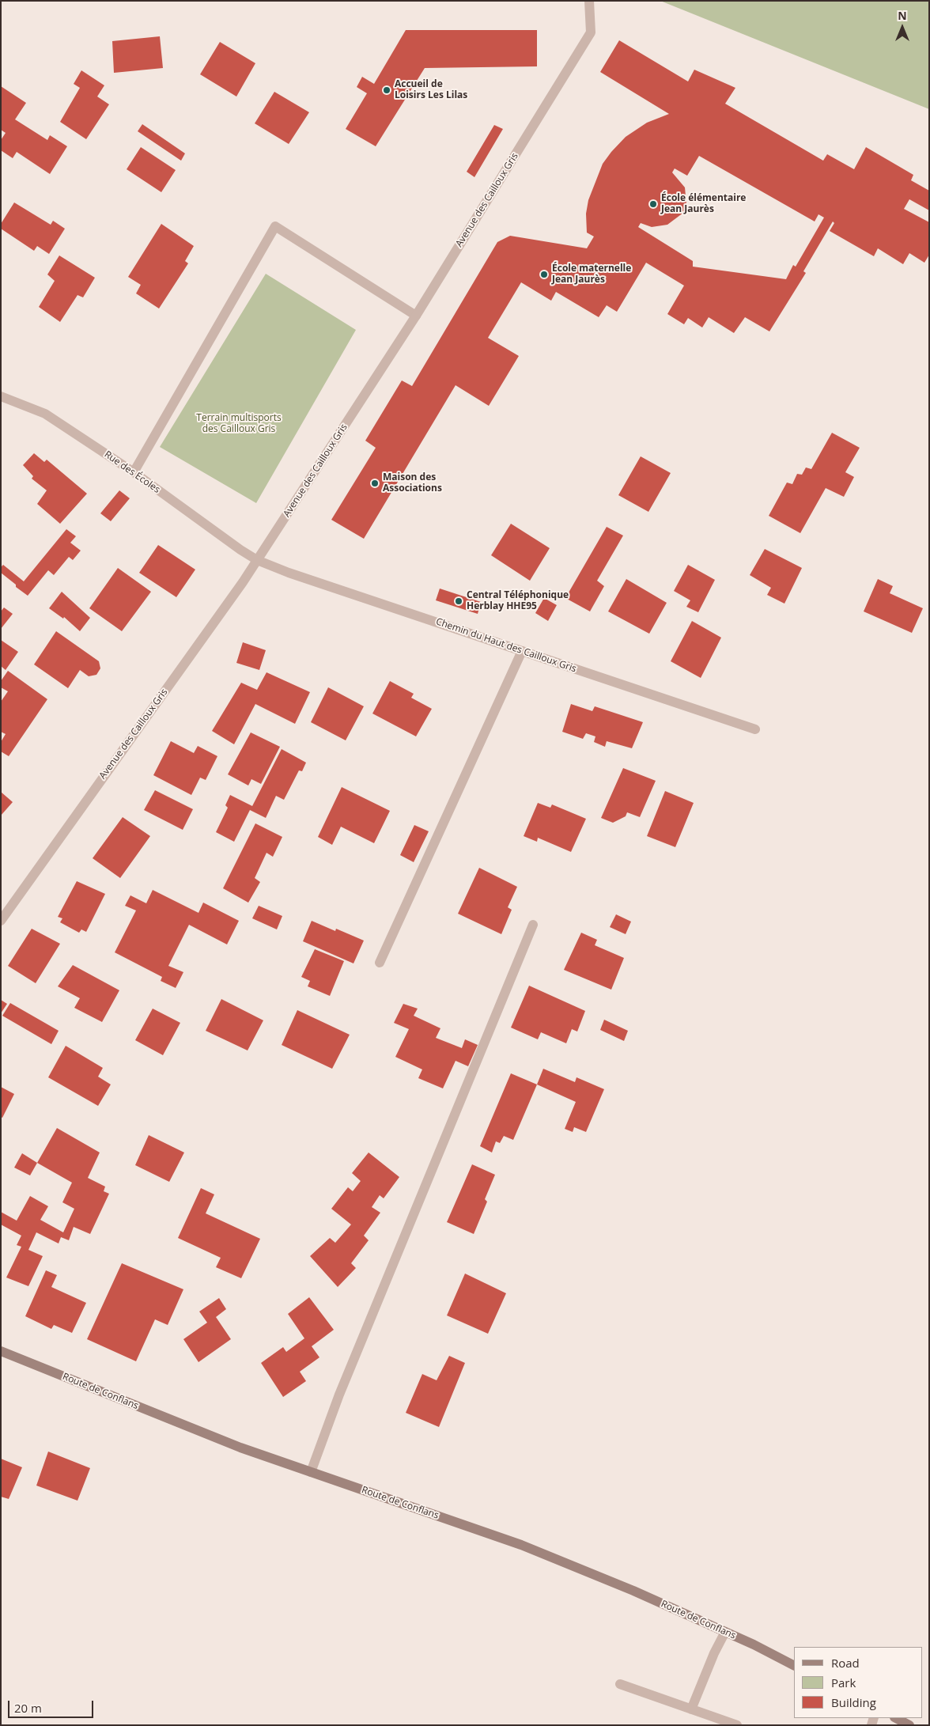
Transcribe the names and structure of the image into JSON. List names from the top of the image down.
{
  "streets": {
    "main road": ["Route de Conflans"],
    "street": ["Avenue des Cailloux Gris", "Rue des Écoles", "Chemin du Haut des Cailloux Gris"]
  },
  "crossings": [
    ["Avenue des Cailloux Gris", "Rue des Écoles"],
    ["Avenue des Cailloux Gris", "Chemin du Haut des Cailloux Gris"],
    ["Rue des Écoles", "Chemin du Haut des Cailloux Gris"]
  ],
  "parks": ["Terrain multisports des Cailloux Gris"],
  "places": [
    "Accueil de Loisirs Les Lilas",
    "École élémentaire Jean Jaurès",
    "École maternelle Jean Jaurès",
    "Maison des Associations",
    "Central Téléphonique Herblay HHE95"
  ],
  "legend": ["Road", "Park", "Building"],
  "scale_bar": "20 m",
  "north": "top"
}
